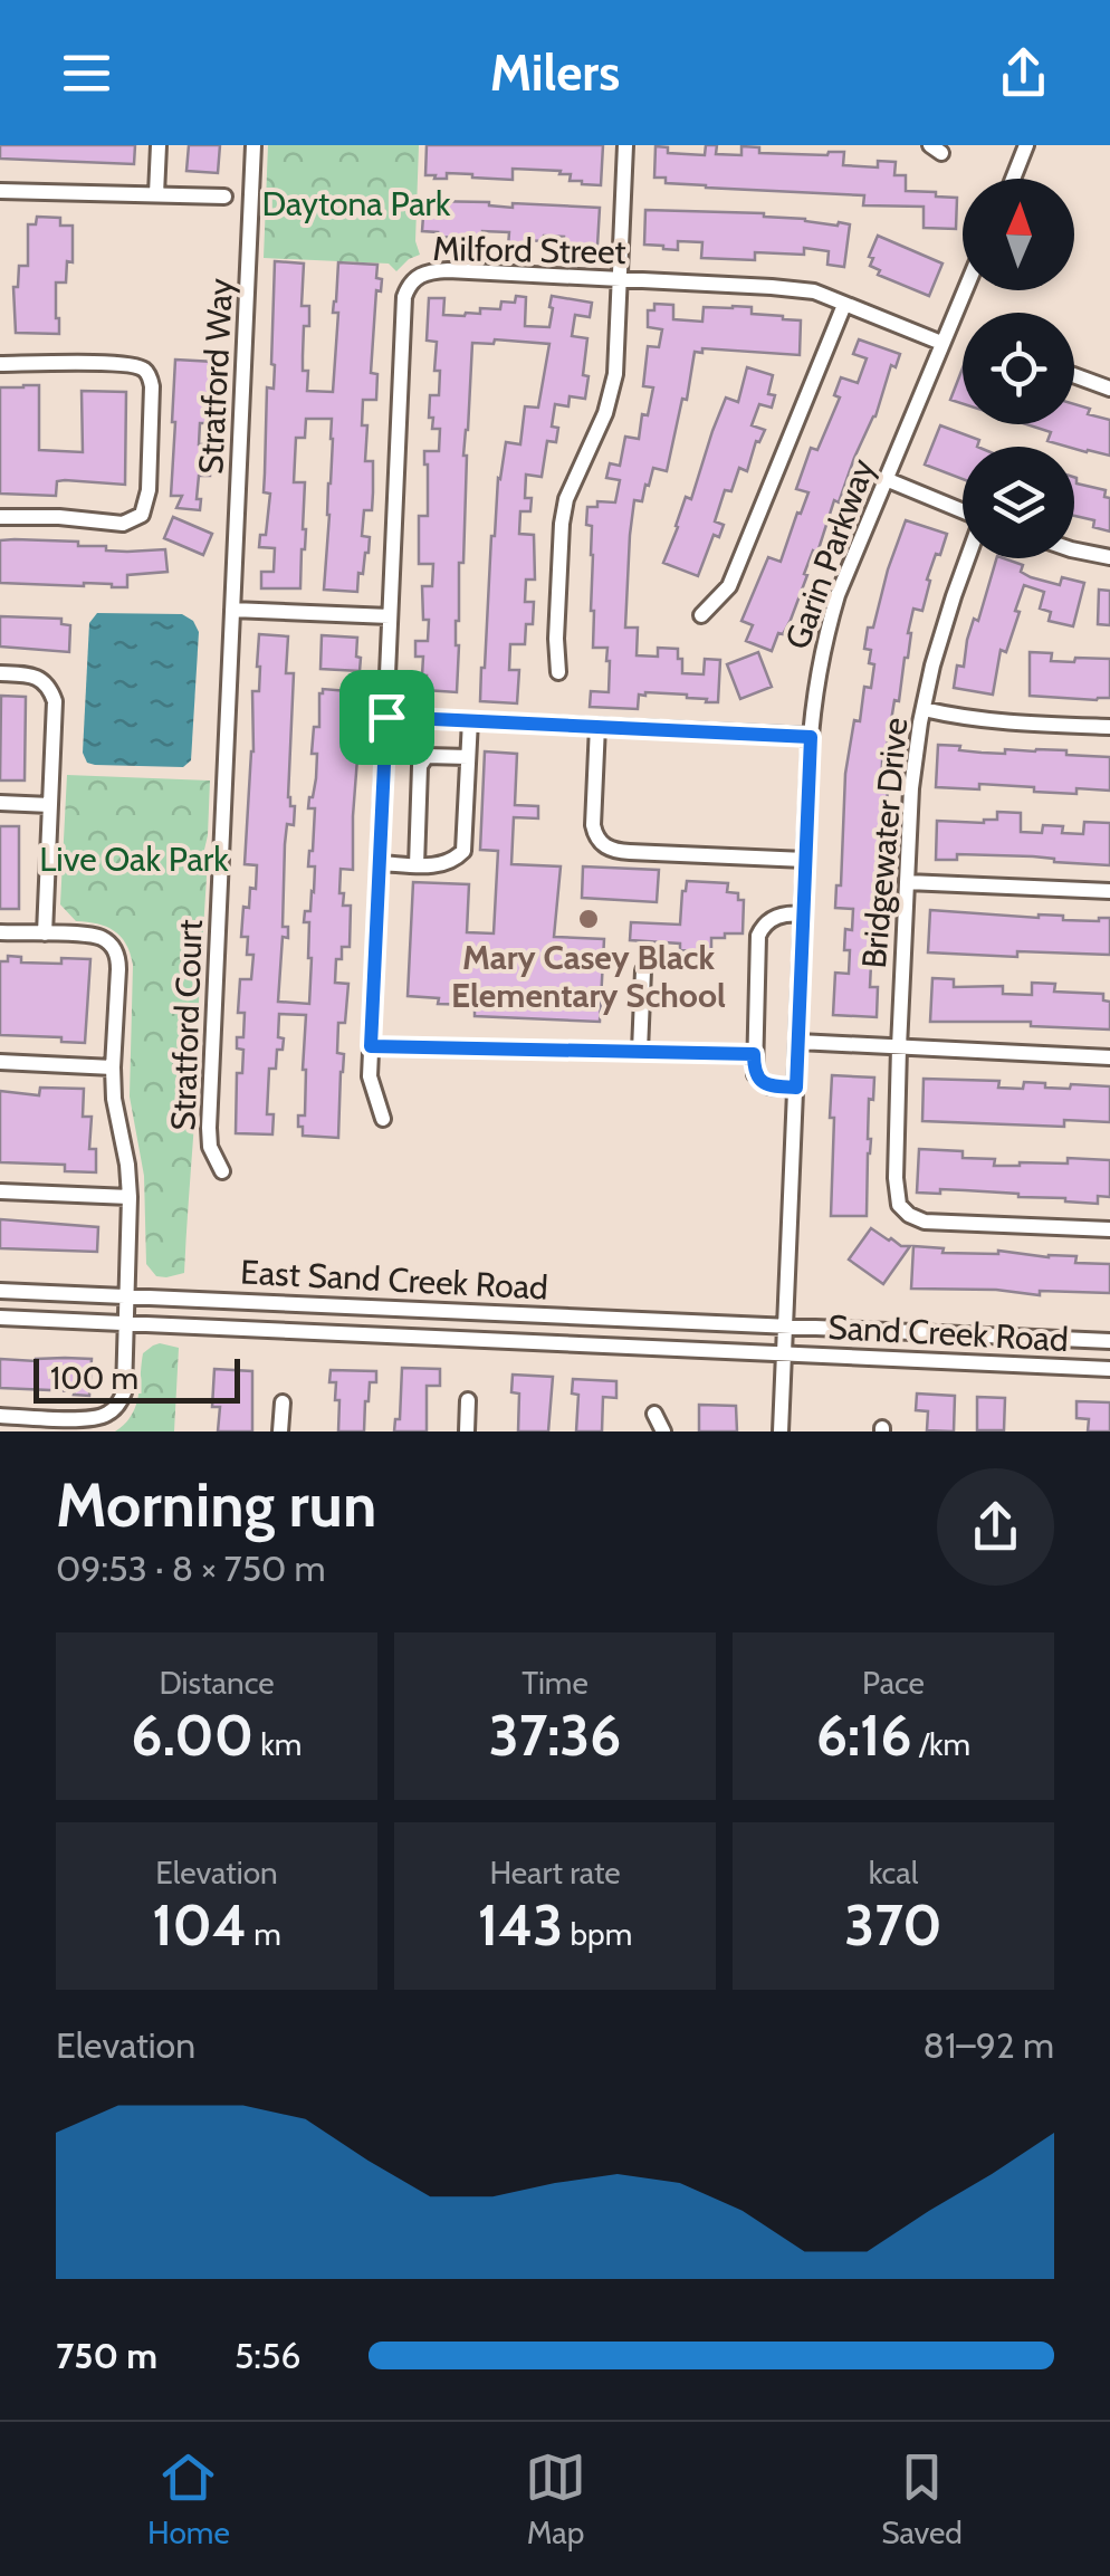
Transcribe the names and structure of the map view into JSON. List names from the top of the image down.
{
  "streets": {
    "street": [
      "Milford Street",
      "Stratford Way",
      "Garin Parkway",
      "Bridgewater Drive",
      "Stratford Court",
      "East Sand Creek Road",
      "Sand Creek Road"
    ]
  },
  "crossings": [
    ["Milford Street", "Garin Parkway"],
    ["Stratford Way", "Stratford Court"],
    ["Garin Parkway", "East Sand Creek Road"],
    ["Garin Parkway", "Sand Creek Road"],
    ["East Sand Creek Road", "Sand Creek Road"]
  ],
  "parks": ["Daytona Park", "Live Oak Park"],
  "places": ["Mary Casey Black Elementary School"],
  "scale_bar": "100 m",
  "north": "top",
  "page": {
    "header": "Milers",
    "scale": "100 m",
    "heading": ["Morning run", "09:53 · 8 × 750 m"],
    "stats": [
      ["Distance", "6.00 km"],
      ["Time", "37:36"],
      ["Pace", "6:16 /km"],
      ["Elevation", "104 m"],
      ["Heart rate", "143 bpm"],
      ["kcal", "370"]
    ],
    "chart": ["Elevation", "81–92 m"],
    "list": [
      {
        "name": "750 m",
        "note": "5:56"
      }
    ],
    "tabs": ["Home", "Map", "Saved"]
  }
}
